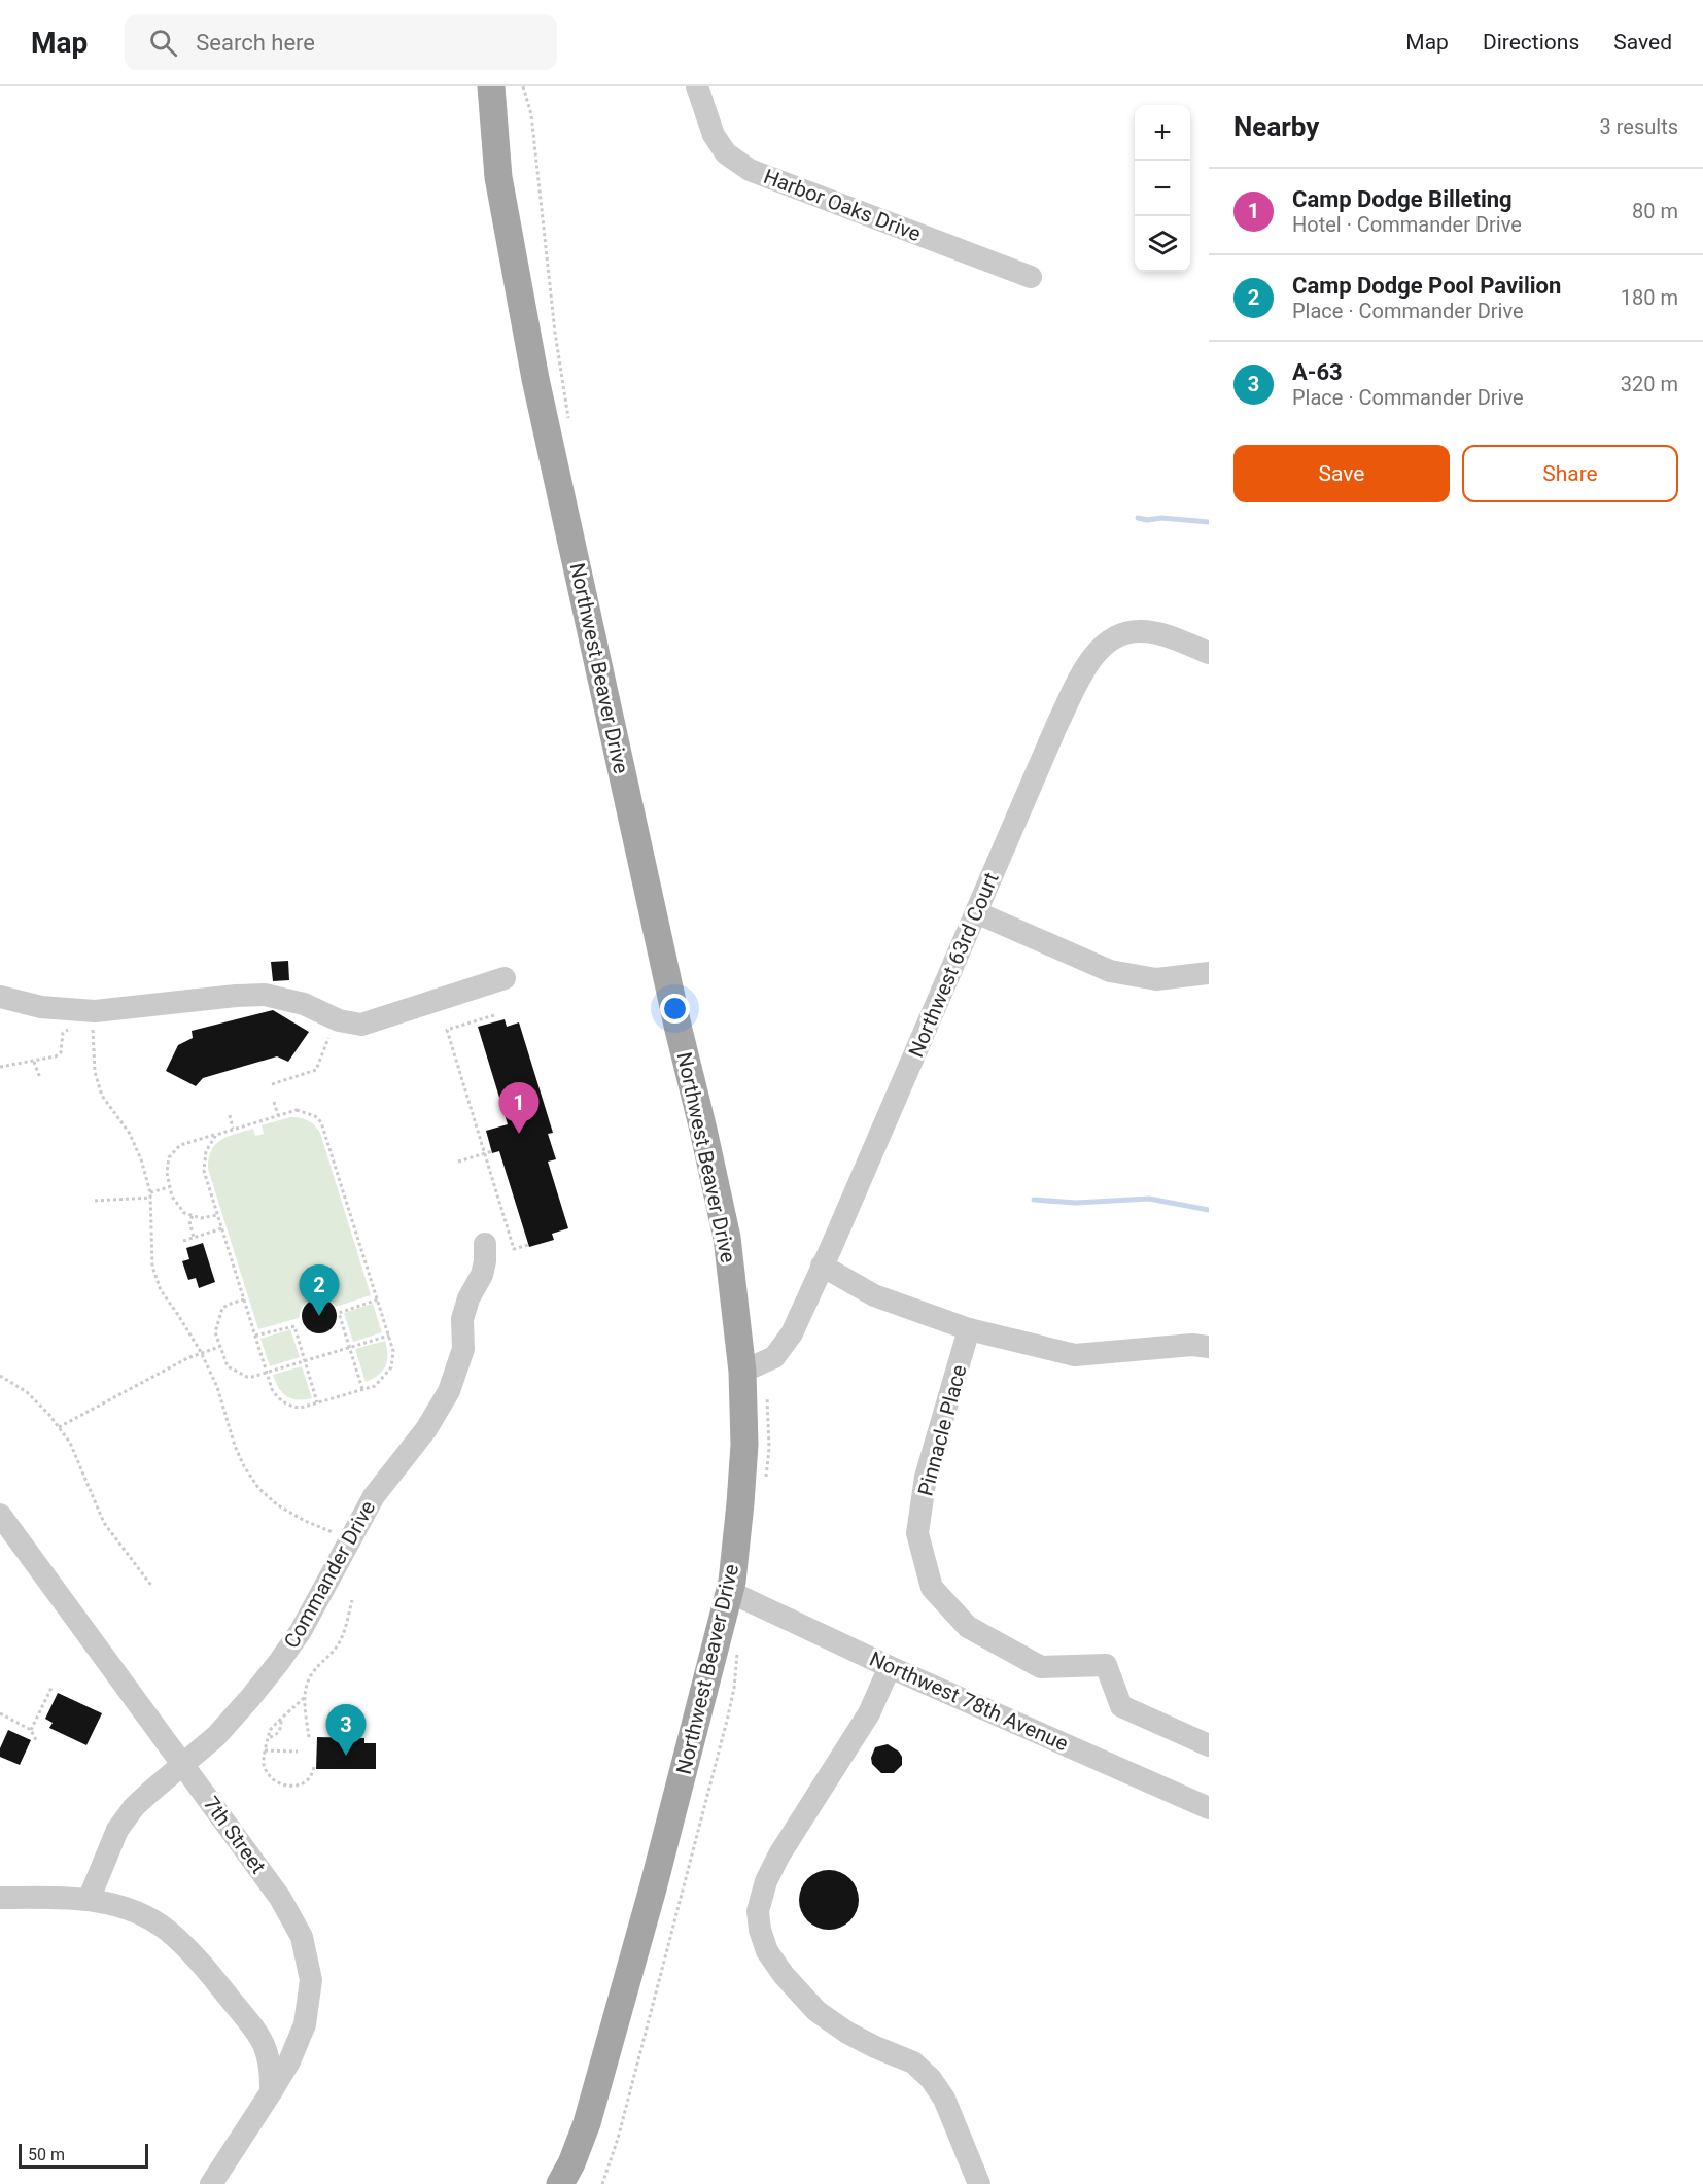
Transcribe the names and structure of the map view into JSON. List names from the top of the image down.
{
  "streets": {
    "main road": ["Northwest Beaver Drive"],
    "street": [
      "Harbor Oaks Drive",
      "Northwest 63rd Court",
      "Pinnacle Place",
      "Commander Drive",
      "Northwest 78th Avenue",
      "7th Street"
    ]
  },
  "crossings": [
    ["Northwest Beaver Drive", "Northwest 63rd Court"],
    ["Northwest Beaver Drive", "Northwest 78th Avenue"],
    ["Commander Drive", "7th Street"]
  ],
  "scale_bar": "50 m",
  "page": {
    "header": "Map",
    "search": "Search here",
    "nav": ["Map", "Directions", "Saved"],
    "heading": ["Nearby", "3 results"],
    "map_buttons": ["+", "−"],
    "list": [
      {
        "mark": "1",
        "name": "Camp Dodge Billeting",
        "note": "Hotel · Commander Drive",
        "value": "80 m"
      },
      {
        "mark": "2",
        "name": "Camp Dodge Pool Pavilion",
        "note": "Place · Commander Drive",
        "value": "180 m"
      },
      {
        "mark": "3",
        "name": "A-63",
        "note": "Place · Commander Drive",
        "value": "320 m"
      }
    ],
    "buttons": ["Save", "Share"],
    "pins": ["1", "2", "3"],
    "scale": "50 m"
  }
}
